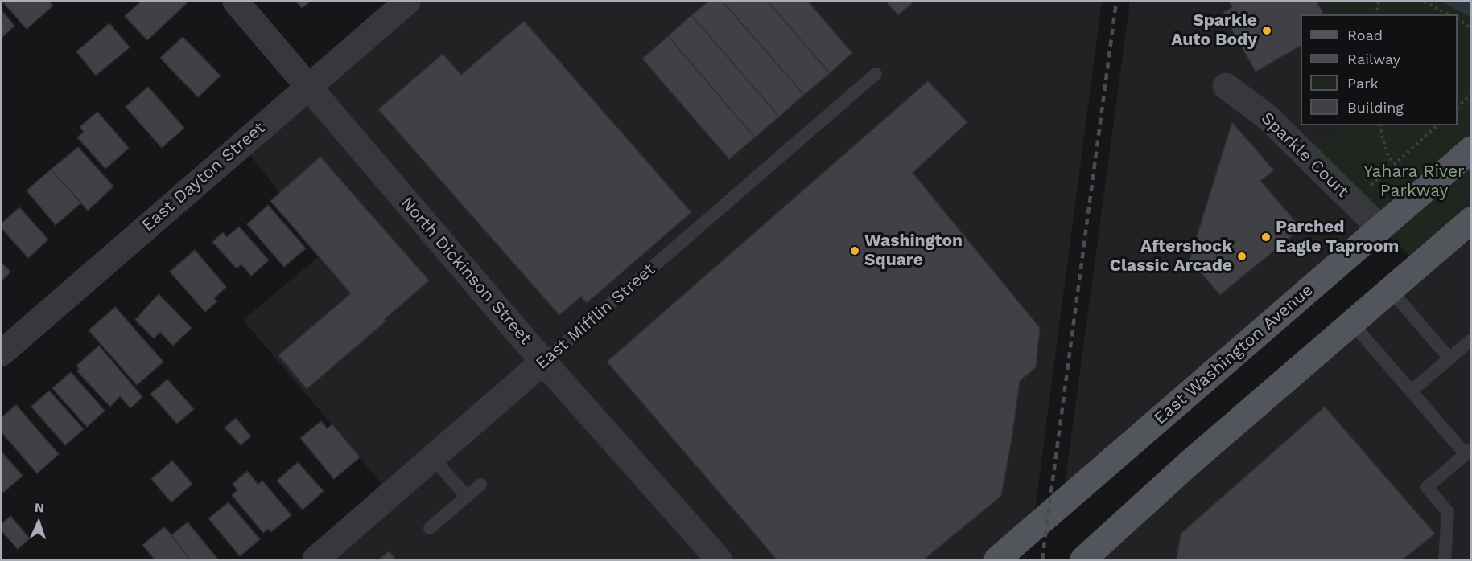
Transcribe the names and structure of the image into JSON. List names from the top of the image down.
{
  "streets": {
    "main road": ["East Washington Avenue"],
    "street": [
      "Sparkle Court",
      "East Dayton Street",
      "North Dickinson Street",
      "East Mifflin Street"
    ]
  },
  "crossings": [
    ["Sparkle Court", "East Washington Avenue"],
    ["East Dayton Street", "North Dickinson Street"],
    ["North Dickinson Street", "East Mifflin Street"]
  ],
  "parks": ["Yahara River Parkway"],
  "places": [
    "Sparkle Auto Body",
    "Parched Eagle Taproom",
    "Washington Square",
    "Aftershock Classic Arcade"
  ],
  "legend": [
    "Road",
    "Railway",
    "Park",
    "Building"
  ],
  "north": "top"
}
